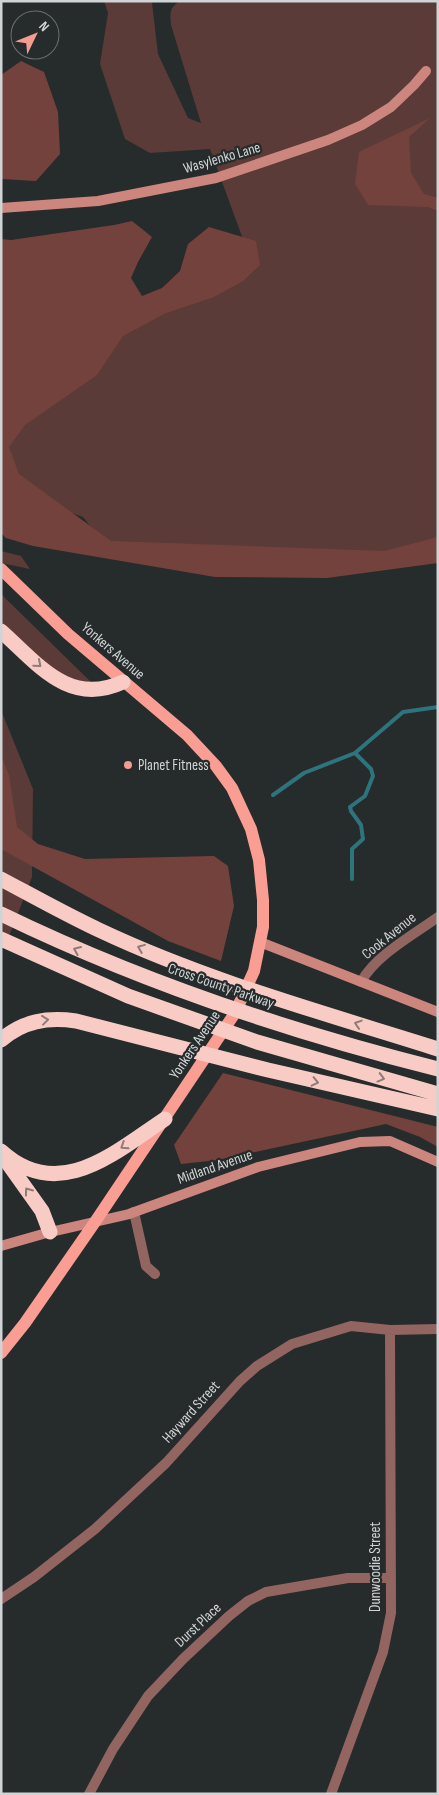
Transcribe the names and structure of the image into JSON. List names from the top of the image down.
{
  "streets": {
    "highway": ["Cross County Parkway"],
    "main road": ["Yonkers Avenue"],
    "street": [
      "Wasylenko Lane",
      "Cook Avenue",
      "Midland Avenue",
      "Hayward Street",
      "Dunwoodie Street",
      "Durst Place"
    ]
  },
  "crossings": [
    ["Yonkers Avenue", "Midland Avenue"],
    ["Hayward Street", "Dunwoodie Street"],
    ["Dunwoodie Street", "Durst Place"]
  ],
  "places": ["Planet Fitness"],
  "north": "top right"
}
